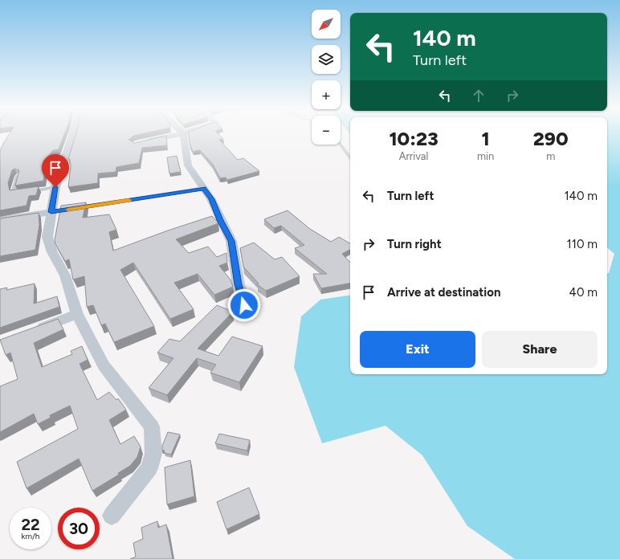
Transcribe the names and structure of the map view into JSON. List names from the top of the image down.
{
  "north": "bottom left",
  "page": {
    "map_buttons": ["+", "−"],
    "turn": ["140 m", "Turn left"],
    "eta": [
      "10:23",
      "Arrival",
      "1",
      "min",
      "290",
      "m"
    ],
    "list": [
      {
        "name": "Turn left",
        "value": "140 m"
      },
      {
        "name": "Turn right",
        "value": "110 m"
      },
      {
        "name": "Arrive at destination",
        "value": "40 m"
      }
    ],
    "buttons": ["Exit", "Share"],
    "speed": "22 km/h",
    "limit": "30"
  }
}
